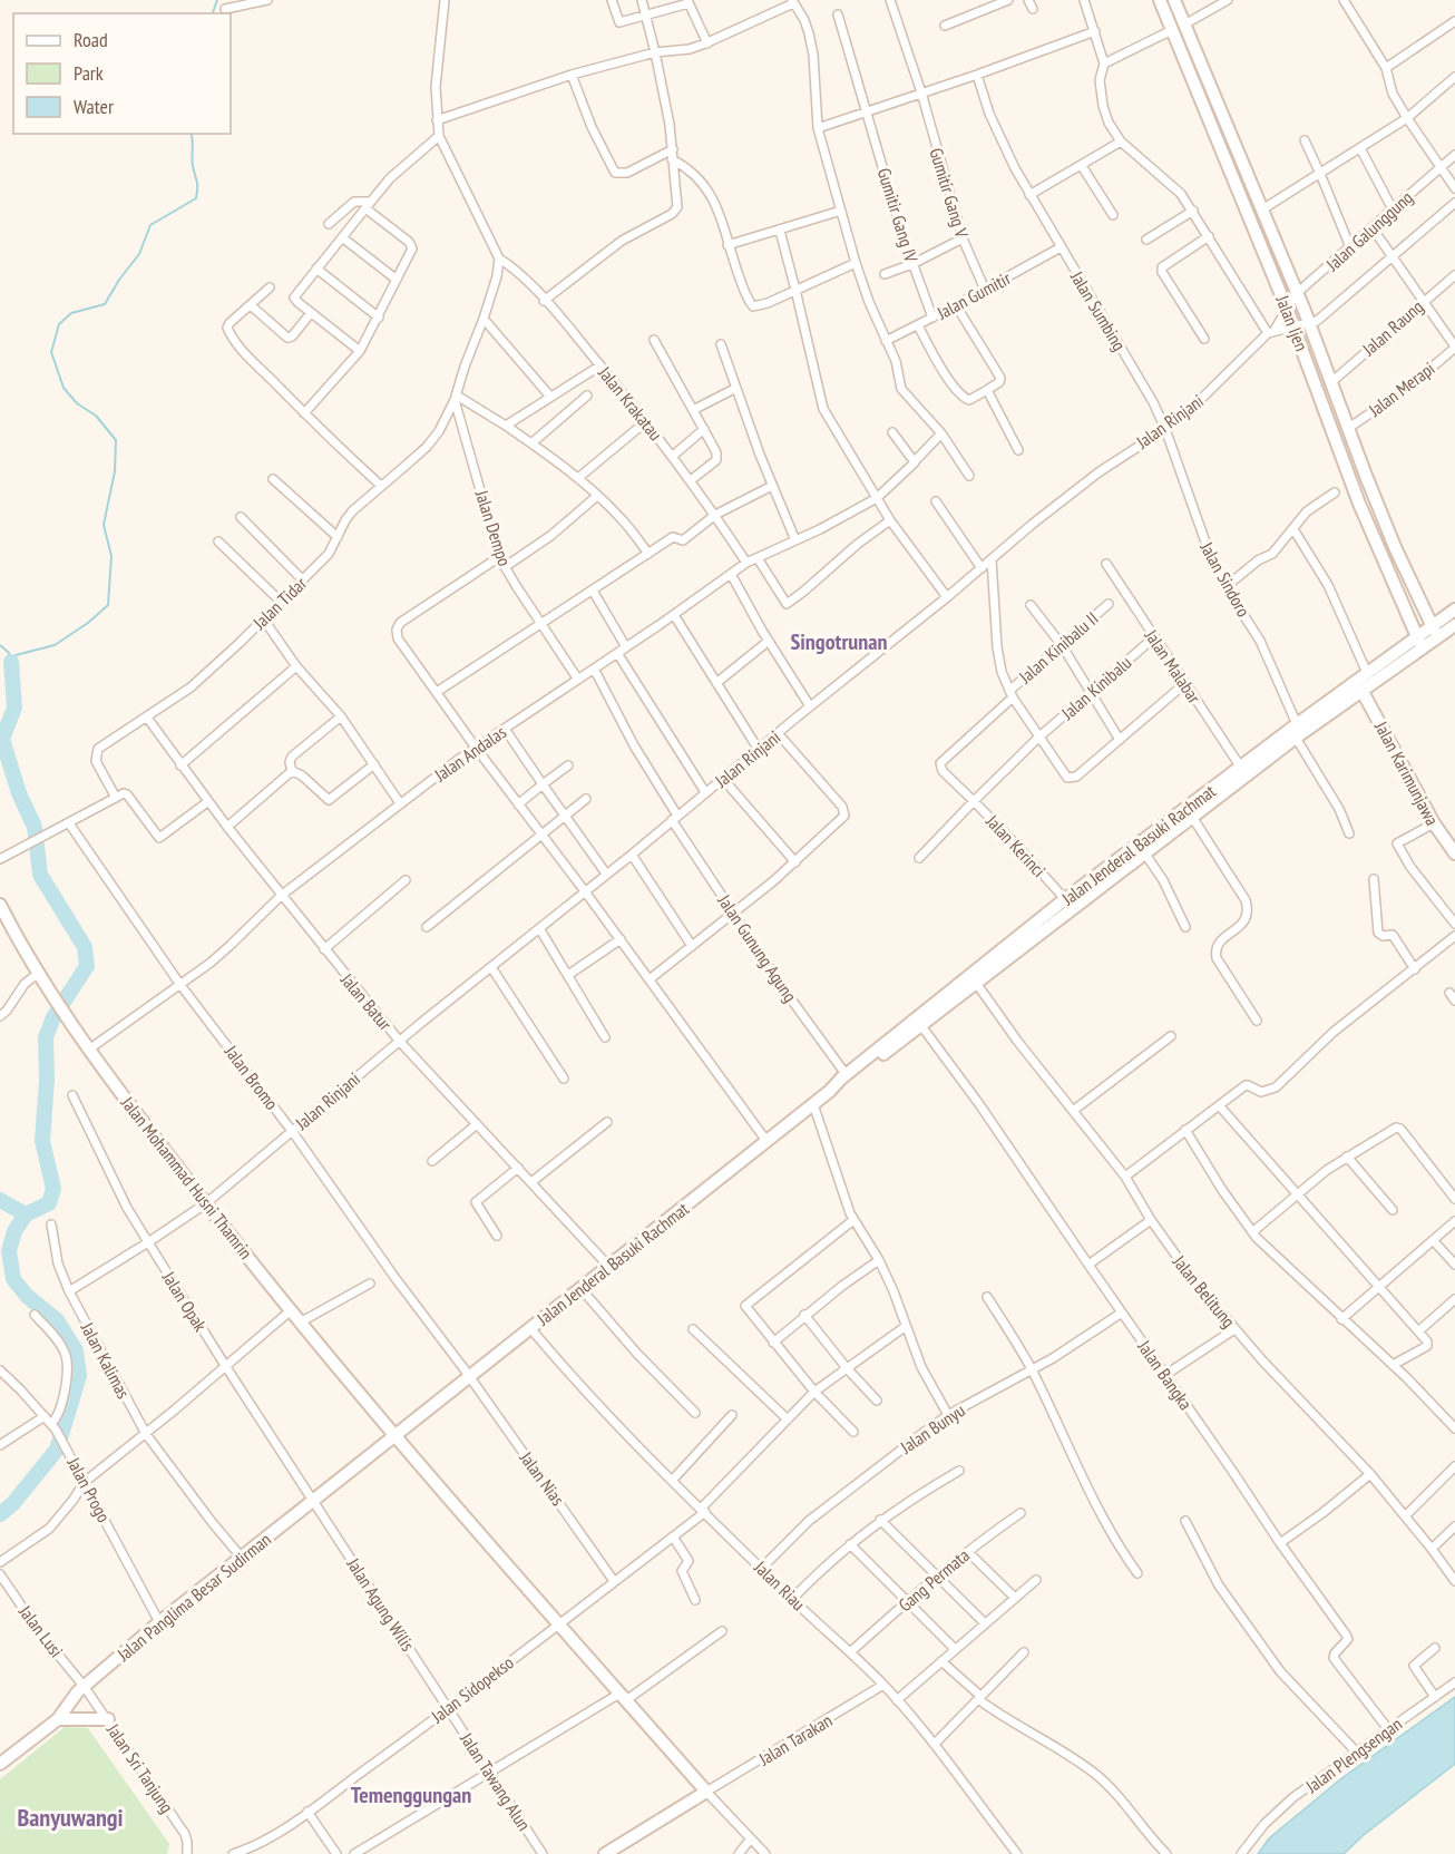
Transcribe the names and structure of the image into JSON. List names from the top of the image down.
{
  "streets": {
    "main road": [
      "Jalan Ijen",
      "Jalan Karimunjawa",
      "Jalan Jenderal Basuki Rachmat",
      "Jalan Mohammad Husni Thamrin",
      "Jalan Panglima Besar Sudirman"
    ],
    "street": [
      "Gumitir Gang V",
      "Gumitir Gang IV",
      "Jalan Galunggung",
      "Jalan Gumitir",
      "Jalan Sumbing",
      "Jalan Raung",
      "Jalan Merapi",
      "Jalan Krakatau",
      "Jalan Rinjani",
      "Jalan Dempo",
      "Jalan Sindoro",
      "Jalan Tidar",
      "Jalan Kinibalu II",
      "Jalan Malabar",
      "Jalan Kinibalu",
      "Jalan Andalas",
      "Jalan Kerinci",
      "Jalan Gunung Agung",
      "Jalan Batur",
      "Jalan Bromo",
      "Jalan Belitung",
      "Jalan Opak",
      "Jalan Kalimas",
      "Jalan Bangka",
      "Jalan Bunyu",
      "Jalan Nias",
      "Jalan Progo",
      "Gang Permata",
      "Jalan Riau",
      "Jalan Agung Wilis",
      "Jalan Lusi",
      "Jalan Sidopekso",
      "Jalan Tarakan",
      "Jalan Plengsengan",
      "Jalan Sri Tanjung",
      "Jalan Tawang Alun"
    ]
  },
  "crossings": [
    ["Gumitir Gang V", "Jalan Gumitir"],
    ["Gumitir Gang IV", "Jalan Gumitir"],
    ["Jalan Galunggung", "Jalan Ijen"],
    ["Jalan Galunggung", "Jalan Rinjani"],
    ["Jalan Gumitir", "Jalan Sumbing"],
    ["Jalan Sumbing", "Jalan Rinjani"],
    ["Jalan Sumbing", "Jalan Sindoro"],
    ["Jalan Ijen", "Jalan Raung"],
    ["Jalan Ijen", "Jalan Merapi"],
    ["Jalan Ijen", "Jalan Rinjani"],
    ["Jalan Ijen", "Jalan Jenderal Basuki Rachmat"],
    ["Jalan Krakatau", "Jalan Tidar"],
    ["Jalan Krakatau", "Jalan Andalas"],
    ["Jalan Rinjani", "Jalan Sindoro"],
    ["Jalan Rinjani", "Jalan Gunung Agung"],
    ["Jalan Rinjani", "Jalan Batur"],
    ["Jalan Rinjani", "Jalan Bromo"],
    ["Jalan Rinjani", "Jalan Mohammad Husni Thamrin"],
    ["Jalan Dempo", "Jalan Tidar"],
    ["Jalan Dempo", "Jalan Andalas"],
    ["Jalan Sindoro", "Jalan Jenderal Basuki Rachmat"],
    ["Jalan Tidar", "Jalan Batur"],
    ["Jalan Kinibalu II", "Jalan Kerinci"],
    ["Jalan Malabar", "Jalan Kinibalu"],
    ["Jalan Malabar", "Jalan Jenderal Basuki Rachmat"],
    ["Jalan Kinibalu", "Jalan Kerinci"],
    ["Jalan Andalas", "Jalan Gunung Agung"],
    ["Jalan Andalas", "Jalan Batur"],
    ["Jalan Andalas", "Jalan Bromo"],
    ["Jalan Andalas", "Jalan Mohammad Husni Thamrin"],
    ["Jalan Karimunjawa", "Jalan Jenderal Basuki Rachmat"],
    ["Jalan Jenderal Basuki Rachmat", "Jalan Kerinci"],
    ["Jalan Jenderal Basuki Rachmat", "Jalan Gunung Agung"],
    ["Jalan Jenderal Basuki Rachmat", "Jalan Batur"],
    ["Jalan Jenderal Basuki Rachmat", "Jalan Bromo"],
    ["Jalan Jenderal Basuki Rachmat", "Jalan Mohammad Husni Thamrin"],
    ["Jalan Jenderal Basuki Rachmat", "Jalan Belitung"],
    ["Jalan Jenderal Basuki Rachmat", "Jalan Bangka"],
    ["Jalan Jenderal Basuki Rachmat", "Jalan Nias"],
    ["Jalan Jenderal Basuki Rachmat", "Jalan Riau"],
    ["Jalan Jenderal Basuki Rachmat", "Jalan Panglima Besar Sudirman"],
    ["Jalan Bromo", "Jalan Nias"],
    ["Jalan Mohammad Husni Thamrin", "Jalan Panglima Besar Sudirman"],
    ["Jalan Mohammad Husni Thamrin", "Jalan Sidopekso"],
    ["Jalan Mohammad Husni Thamrin", "Jalan Tarakan"],
    ["Jalan Opak", "Jalan Panglima Besar Sudirman"],
    ["Jalan Opak", "Jalan Agung Wilis"],
    ["Jalan Kalimas", "Jalan Panglima Besar Sudirman"],
    ["Jalan Bangka", "Jalan Bunyu"],
    ["Jalan Bangka", "Jalan Plengsengan"],
    ["Jalan Bunyu", "Jalan Riau"],
    ["Jalan Nias", "Jalan Sidopekso"],
    ["Jalan Progo", "Jalan Panglima Besar Sudirman"],
    ["Gang Permata", "Jalan Riau"],
    ["Jalan Riau", "Jalan Sidopekso"],
    ["Jalan Riau", "Jalan Tarakan"],
    ["Jalan Panglima Besar Sudirman", "Jalan Agung Wilis"],
    ["Jalan Panglima Besar Sudirman", "Jalan Lusi"],
    ["Jalan Panglima Besar Sudirman", "Jalan Sri Tanjung"],
    ["Jalan Agung Wilis", "Jalan Sidopekso"],
    ["Jalan Agung Wilis", "Jalan Tawang Alun"],
    ["Jalan Lusi", "Jalan Sri Tanjung"],
    ["Jalan Sidopekso", "Jalan Tawang Alun"]
  ],
  "districts": ["Singotrunan", "Temenggungan", "Banyuwangi"],
  "legend": ["Road", "Park", "Water"]
}
